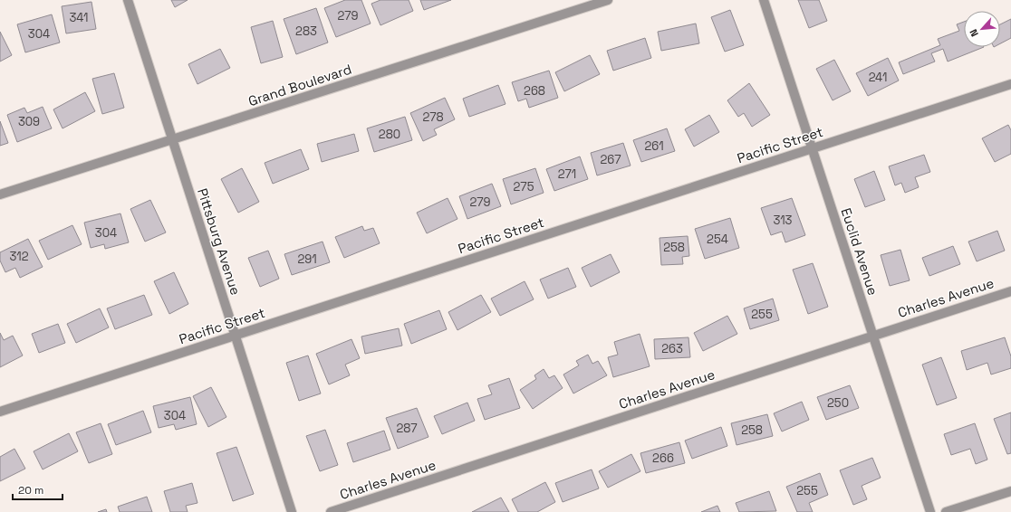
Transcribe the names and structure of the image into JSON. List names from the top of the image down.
{
  "streets": {
    "street": [
      "Grand Boulevard",
      "Pacific Street",
      "Pittsburg Avenue",
      "Euclid Avenue",
      "Charles Avenue"
    ]
  },
  "crossings": [
    ["Grand Boulevard", "Pittsburg Avenue"],
    ["Pacific Street", "Pittsburg Avenue"],
    ["Pacific Street", "Euclid Avenue"],
    ["Euclid Avenue", "Charles Avenue"]
  ],
  "house_numbers": [
    "279",
    "341",
    "283",
    "304",
    "241",
    "268",
    "278",
    "309",
    "280",
    "261",
    "267",
    "271",
    "275",
    "279",
    "313",
    "304",
    "254",
    "258",
    "312",
    "291",
    "255",
    "263",
    "250",
    "304",
    "287",
    "258",
    "266",
    "255"
  ],
  "scale_bar": "20 m",
  "north": "bottom left"
}
